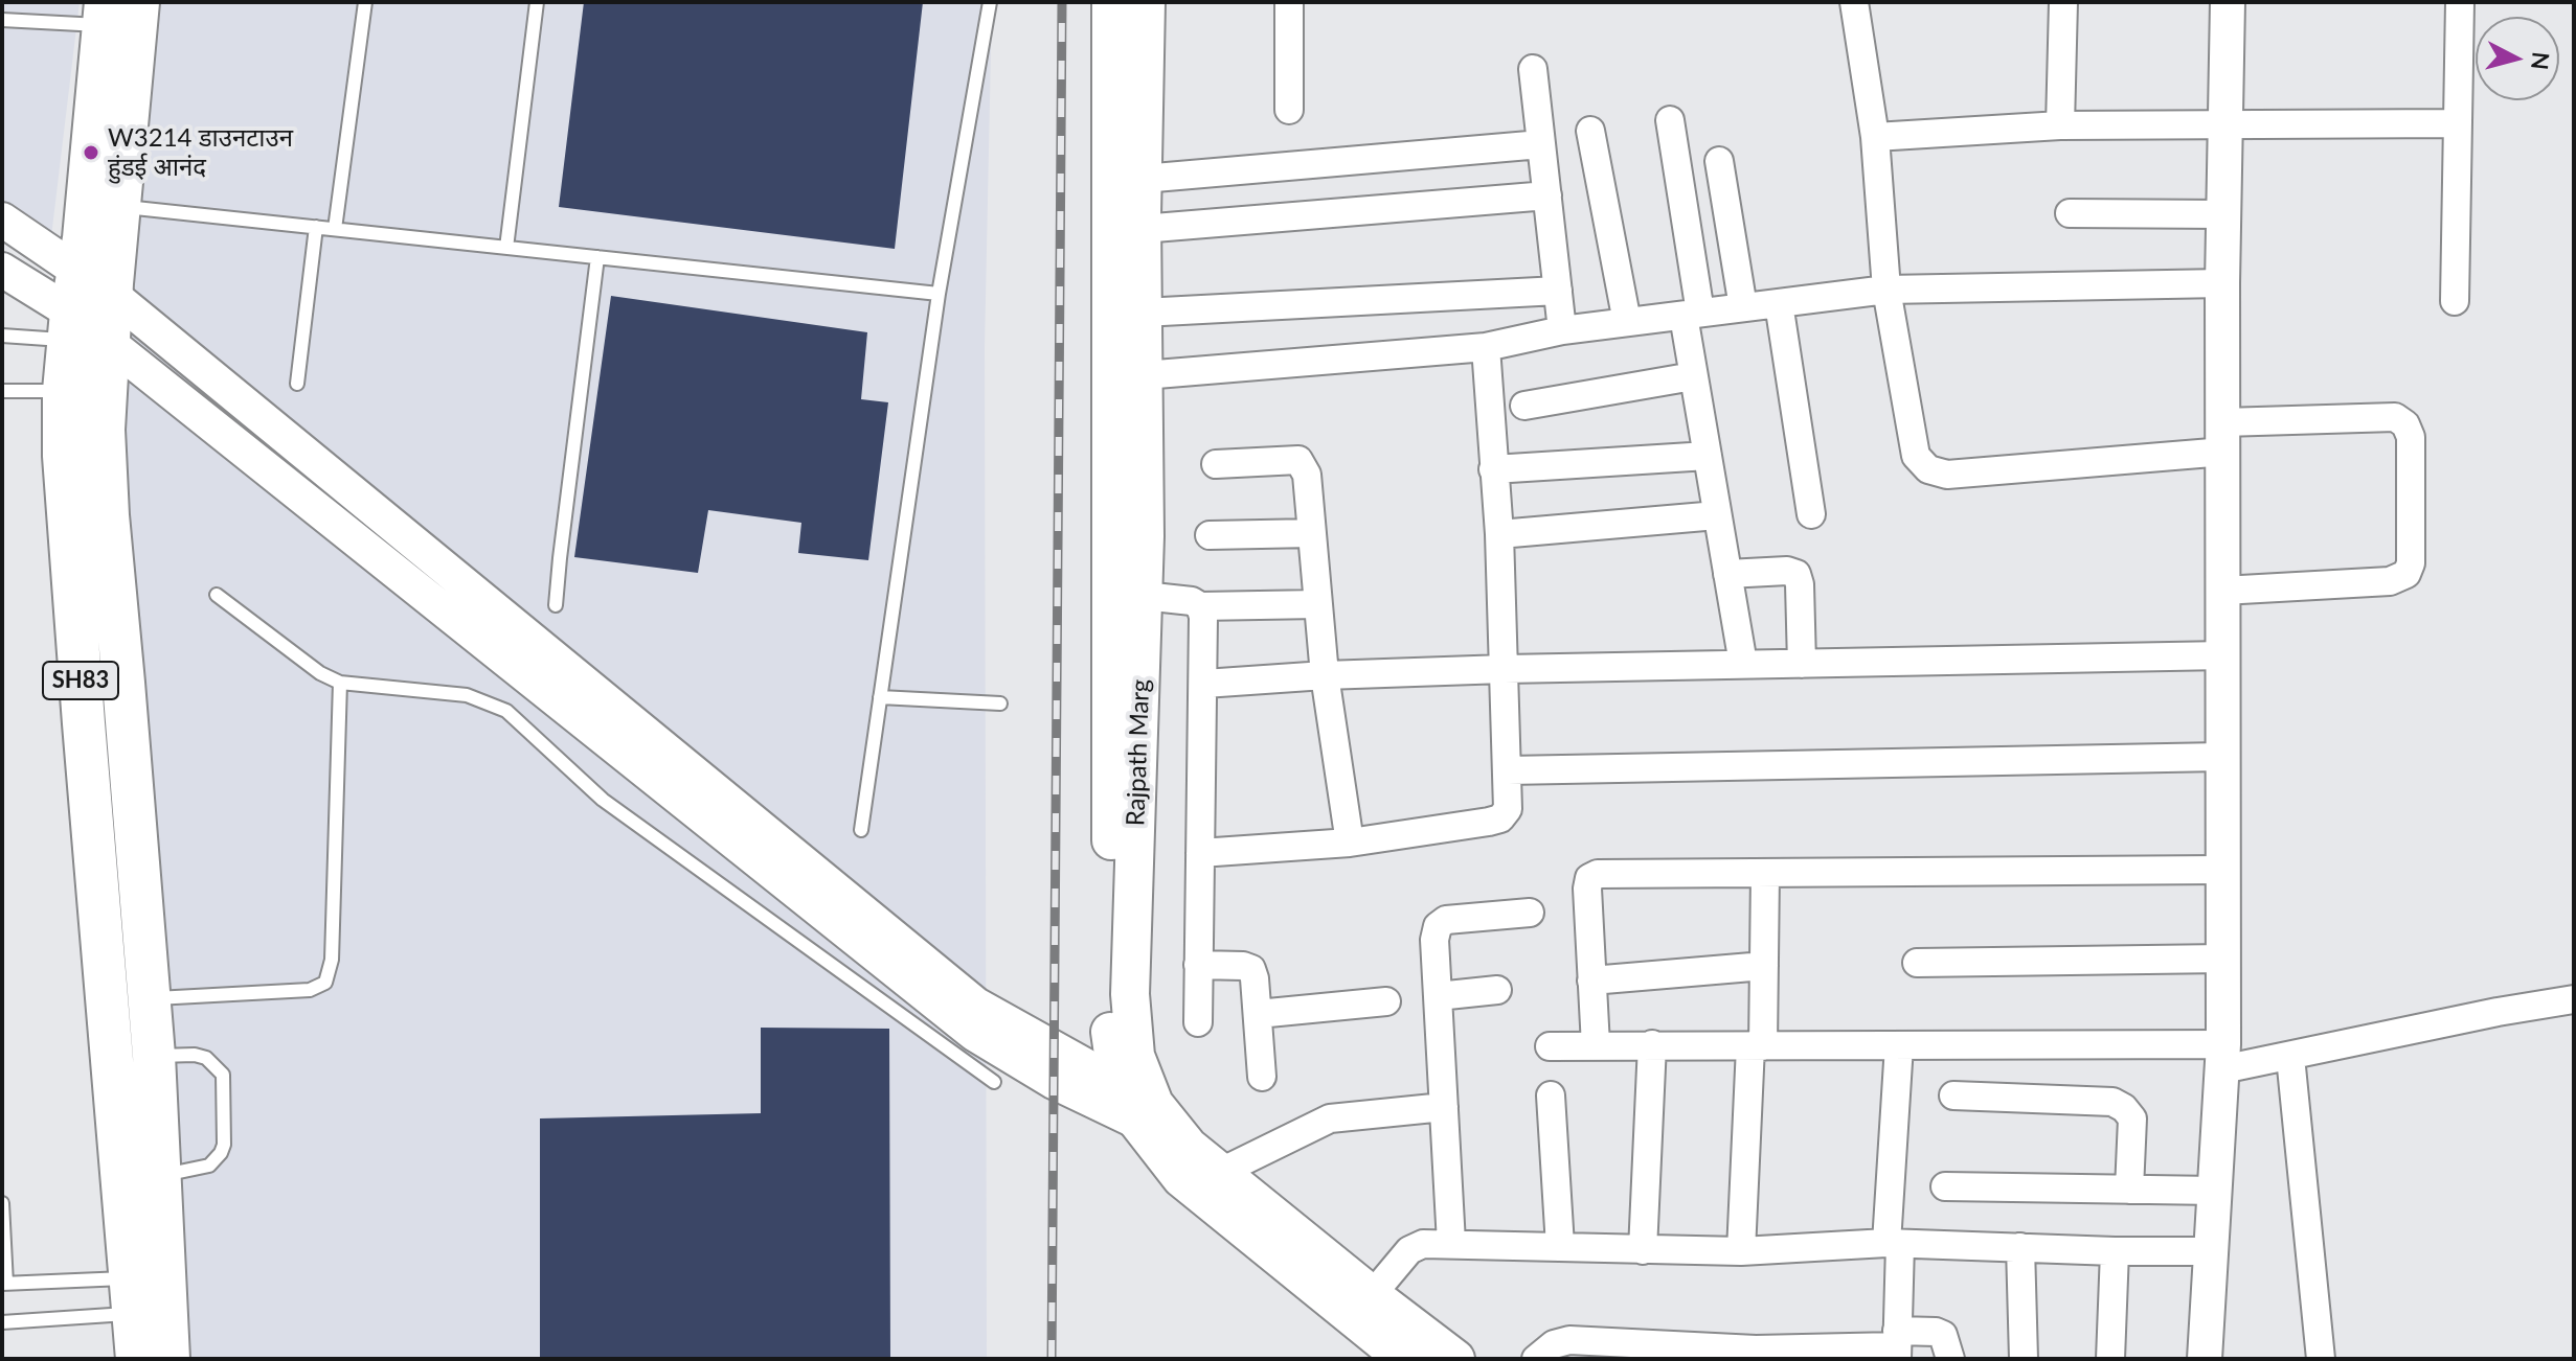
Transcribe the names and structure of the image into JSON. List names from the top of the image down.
{
  "streets": {
    "main road": ["SH83", "Rajpath Marg"]
  },
  "places": ["W3214 डाउनटाउन हुंडई आनंद"],
  "north": "right"
}
